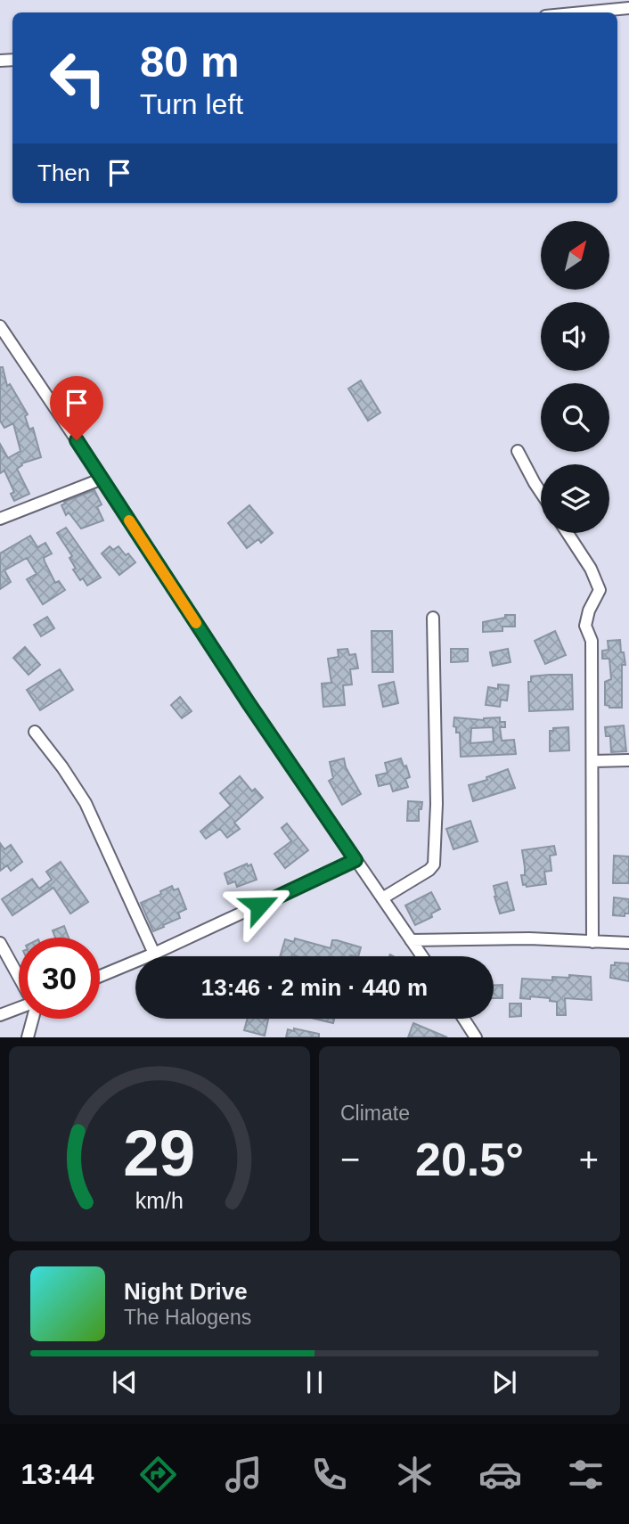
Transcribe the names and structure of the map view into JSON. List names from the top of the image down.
{
  "north": "top right",
  "page": {
    "turn": ["80 m", "Turn left"],
    "then": "Then",
    "limit": "30",
    "trip": "13:46 · 2 min · 440 m",
    "tile": "Climate",
    "heat": ["−", "20.5°", "+"],
    "song": ["Night Drive", "The Halogens"],
    "tabs": "13:44",
    "gauge": ["29", "km/h"]
  }
}
